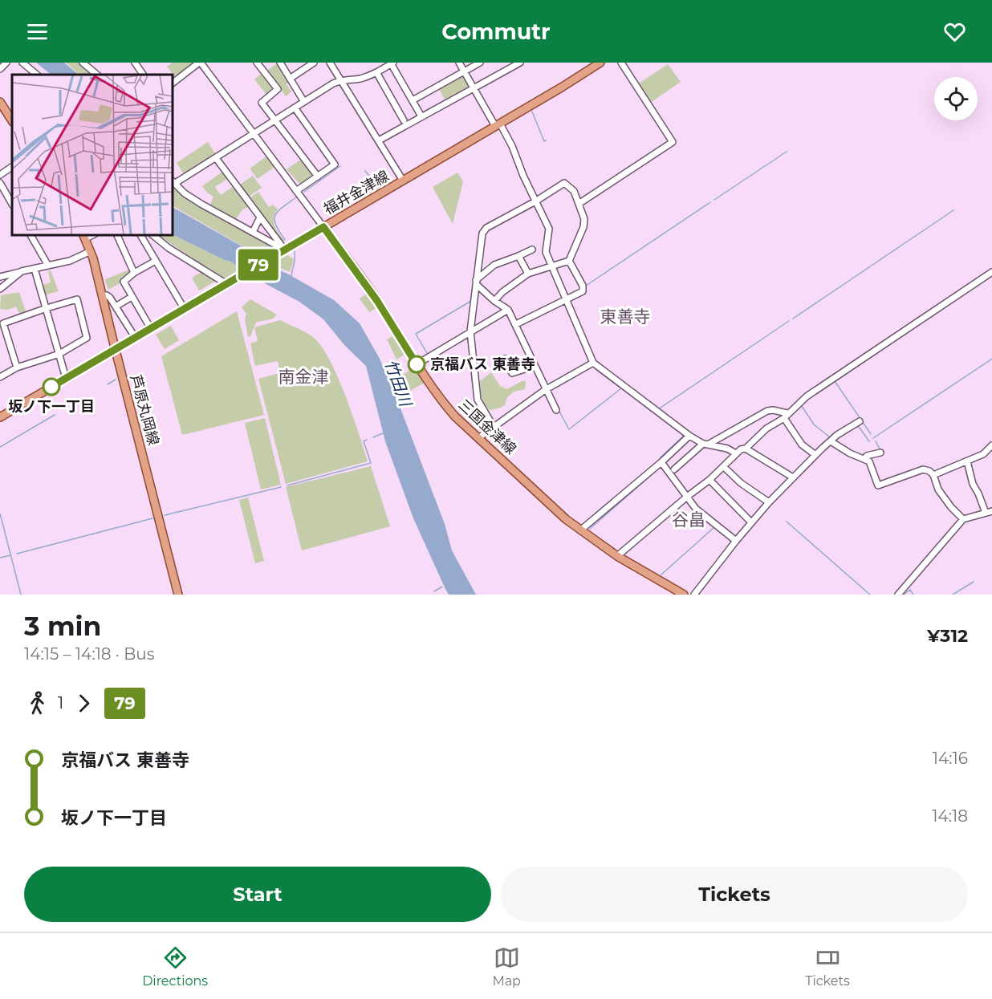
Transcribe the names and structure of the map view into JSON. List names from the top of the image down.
{
  "streets": {
    "main road": ["福井金津線", "芦原丸岡線", "三国金津線"]
  },
  "crossings": [
    ["福井金津線", "芦原丸岡線"],
    ["福井金津線", "三国金津線"]
  ],
  "districts": ["東善寺", "南金津", "谷畠"],
  "water": ["竹田川"],
  "places": ["京福バス 東善寺", "坂ノ下一丁目"],
  "lines": ["bus line 79"],
  "page": {
    "header": "Commutr",
    "on_map": "79",
    "heading": ["3 min", "14:15 – 14:18 · Bus", "¥312"],
    "legs": ["1", "79"],
    "list": [
      {
        "name": "京福バス 東善寺",
        "value": "14:16"
      },
      {
        "name": "坂ノ下一丁目",
        "value": "14:18"
      }
    ],
    "buttons": ["Start", "Tickets"],
    "tabs": ["Directions", "Map", "Tickets"]
  }
}
